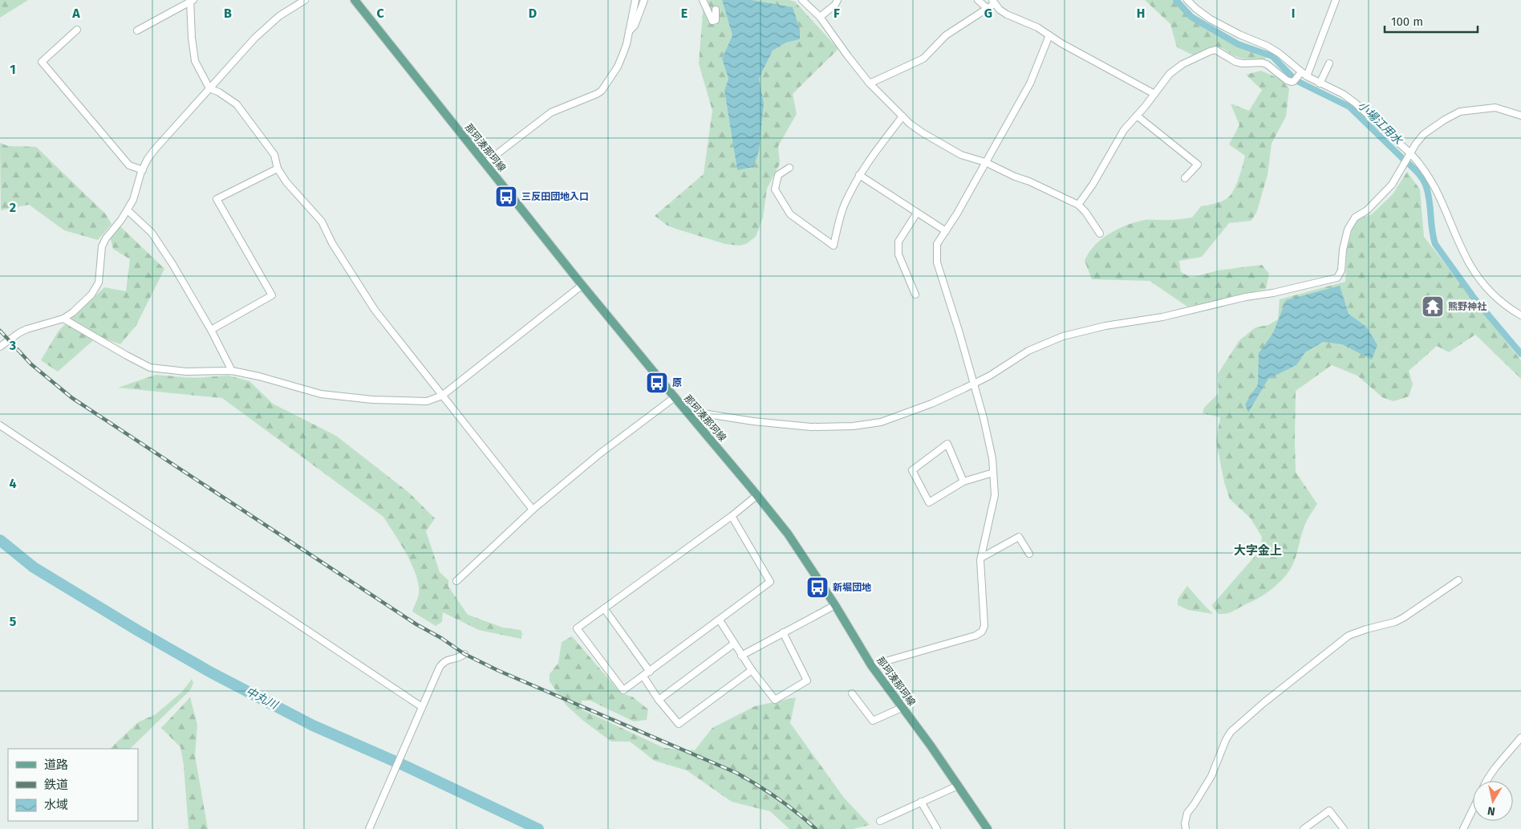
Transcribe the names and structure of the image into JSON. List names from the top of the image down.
{
  "streets": {
    "main road": ["那珂湊那珂線"]
  },
  "districts": ["大字金上"],
  "water": ["小場江用水", "中丸川"],
  "places": {
    "bus stop": ["三反田団地入口", "原", "新堀団地"],
    "temple": ["熊野神社"]
  },
  "legend": ["道路", "鉄道", "水域"],
  "scale_bar": "100 m",
  "north": "bottom",
  "grid": {
    "columns": [
      "A",
      "B",
      "C",
      "D",
      "E",
      "F",
      "G",
      "H",
      "I"
    ],
    "rows": [
      "1",
      "2",
      "3",
      "4",
      "5"
    ]
  }
}
